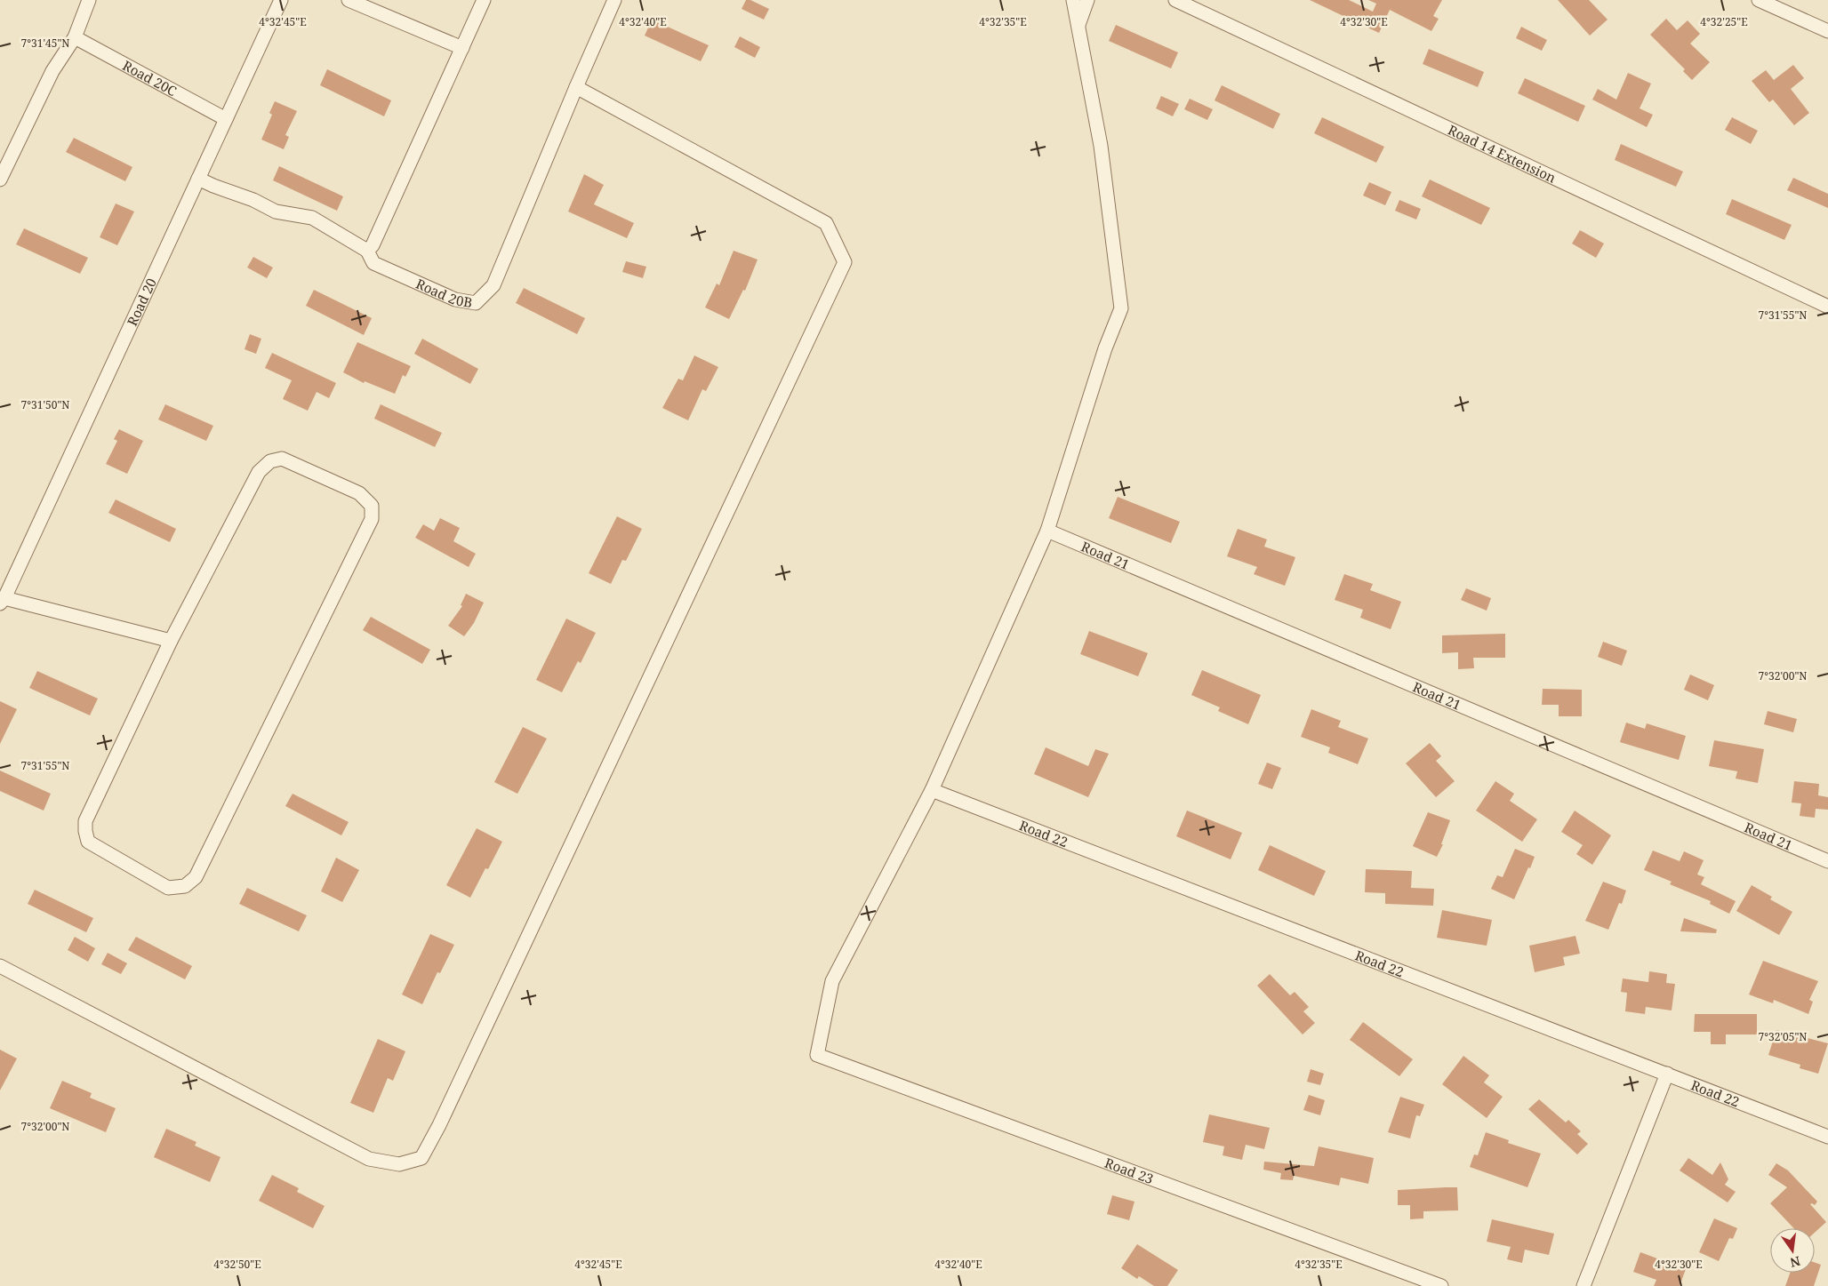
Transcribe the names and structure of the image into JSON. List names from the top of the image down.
{
  "streets": {
    "street": [
      "Road 20C",
      "Road 14 Extension",
      "Road 20B",
      "Road 20",
      "Road 21",
      "Road 22",
      "Road 23"
    ]
  },
  "crossings": [
    ["Road 20C", "Road 20"],
    ["Road 22", "Road 23"]
  ],
  "north": "bottom",
  "coordinates": [
    "4°32'25\"E",
    "4°32'45\"E",
    "4°32'40\"E",
    "4°32'35\"E",
    "4°32'30\"E",
    "7°31'45\"N",
    "7°31'55\"N",
    "7°31'50\"N",
    "7°32'00\"N",
    "7°32'05\"N",
    "4°32'50\"E"
  ]
}
